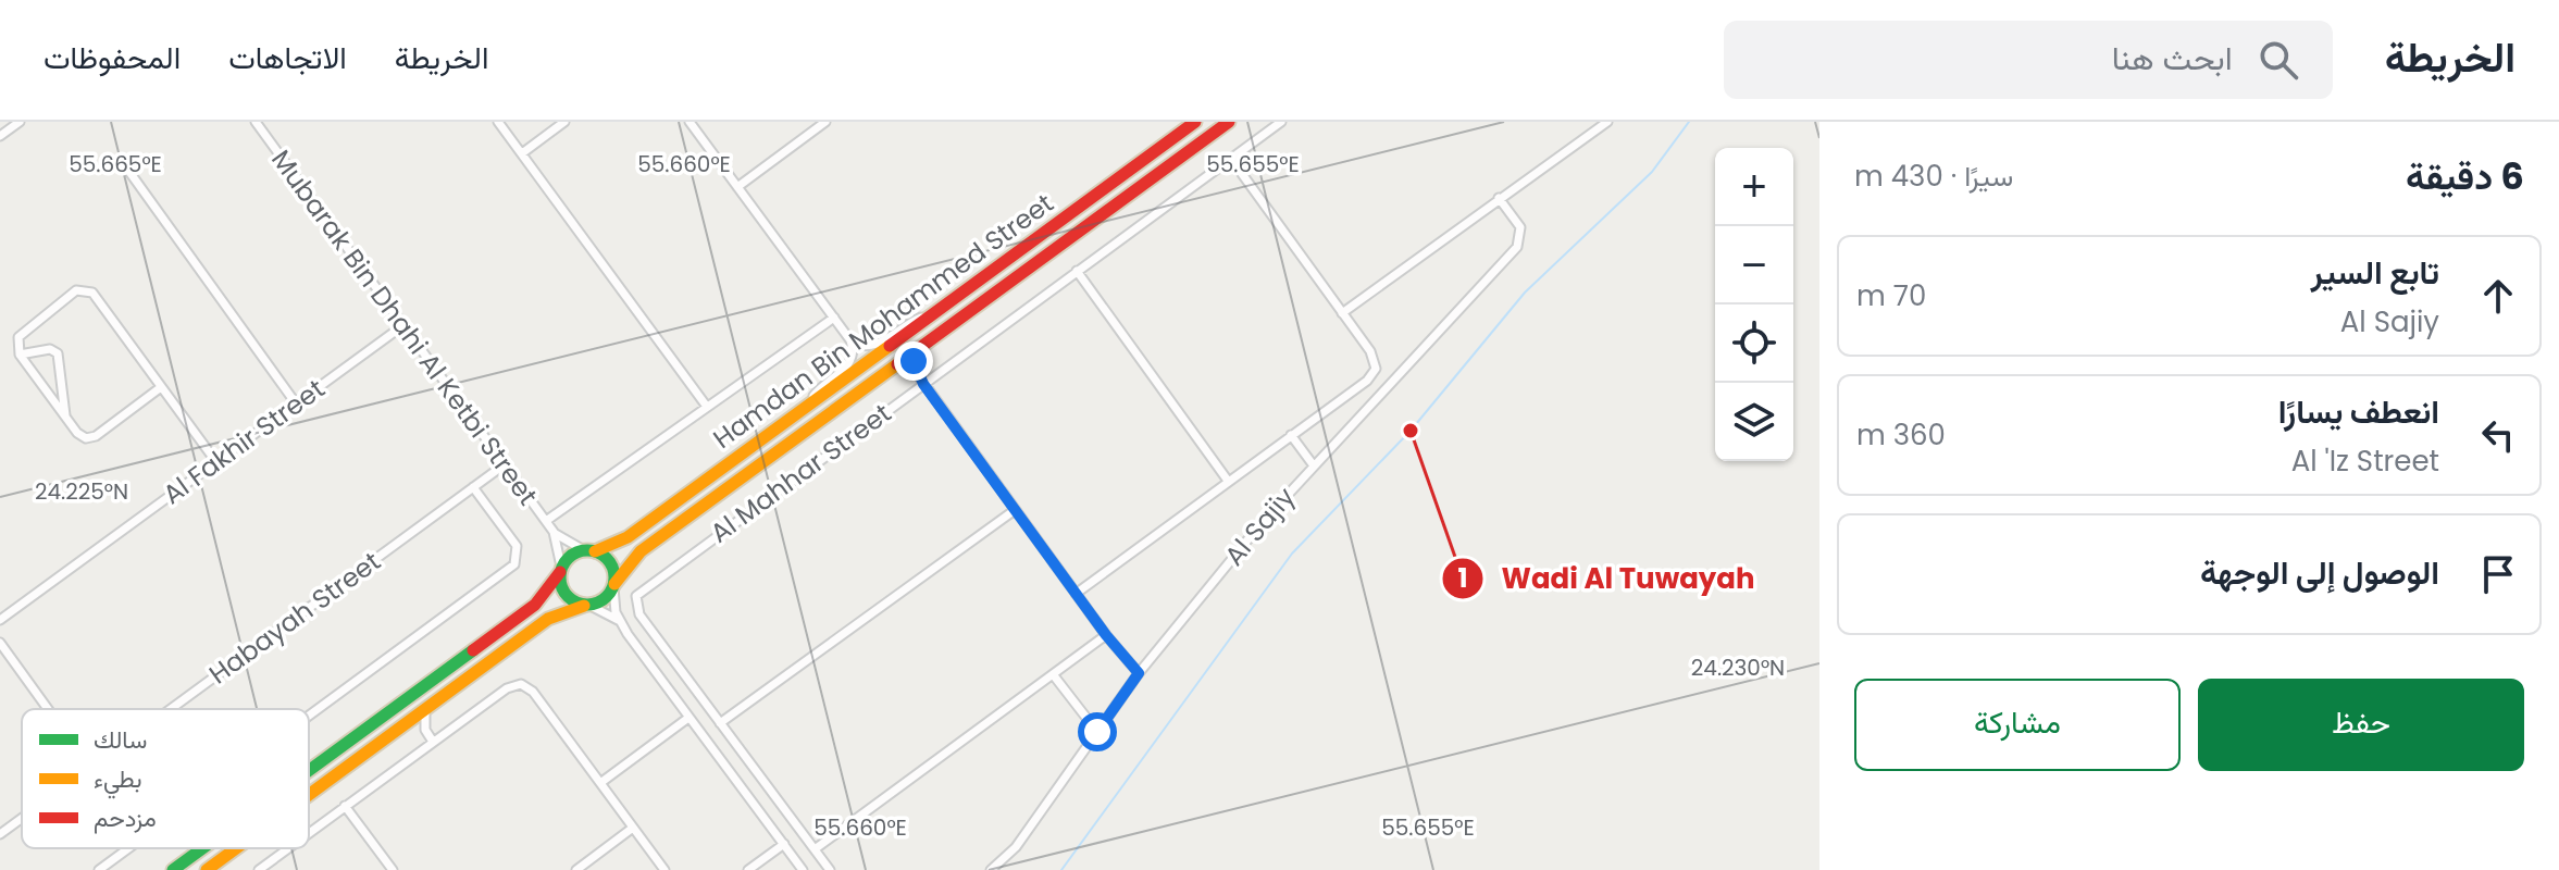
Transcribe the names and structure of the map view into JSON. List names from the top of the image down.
{
  "streets": {
    "main road": ["Hamdan Bin Mohammed Street"],
    "street": [
      "Mubarak Bin Dhahi Al Ketbi Street",
      "Al Fakhir Street",
      "Al Mahhar Street",
      "Al Sajiy",
      "Habayah Street"
    ]
  },
  "crossings": [
    ["Hamdan Bin Mohammed Street", "Mubarak Bin Dhahi Al Ketbi Street"],
    ["Mubarak Bin Dhahi Al Ketbi Street", "Al Fakhir Street"],
    ["Mubarak Bin Dhahi Al Ketbi Street", "Habayah Street"]
  ],
  "places": ["Wadi Al Tuwayah"],
  "legend": ["سالك", "بطيء", "مزدحم"],
  "page": {
    "header": "الخريطة",
    "search": "ابحث هنا",
    "nav": ["الخريطة", "الاتجاهات", "المحفوظات"],
    "heading": ["6 دقيقة", "سيرًا · 430 m"],
    "map_buttons": ["+", "−"],
    "list": [
      ["تابع السير", "Al Sajiy", "70 m"],
      ["انعطف يسارًا", "Al 'Iz Street", "360 m"],
      "الوصول إلى الوجهة"
    ],
    "buttons": ["حفظ", "مشاركة"]
  },
  "coordinates": [
    "55.665°E",
    "55.660°E",
    "55.655°E",
    "24.225°N",
    "24.230°N"
  ]
}
